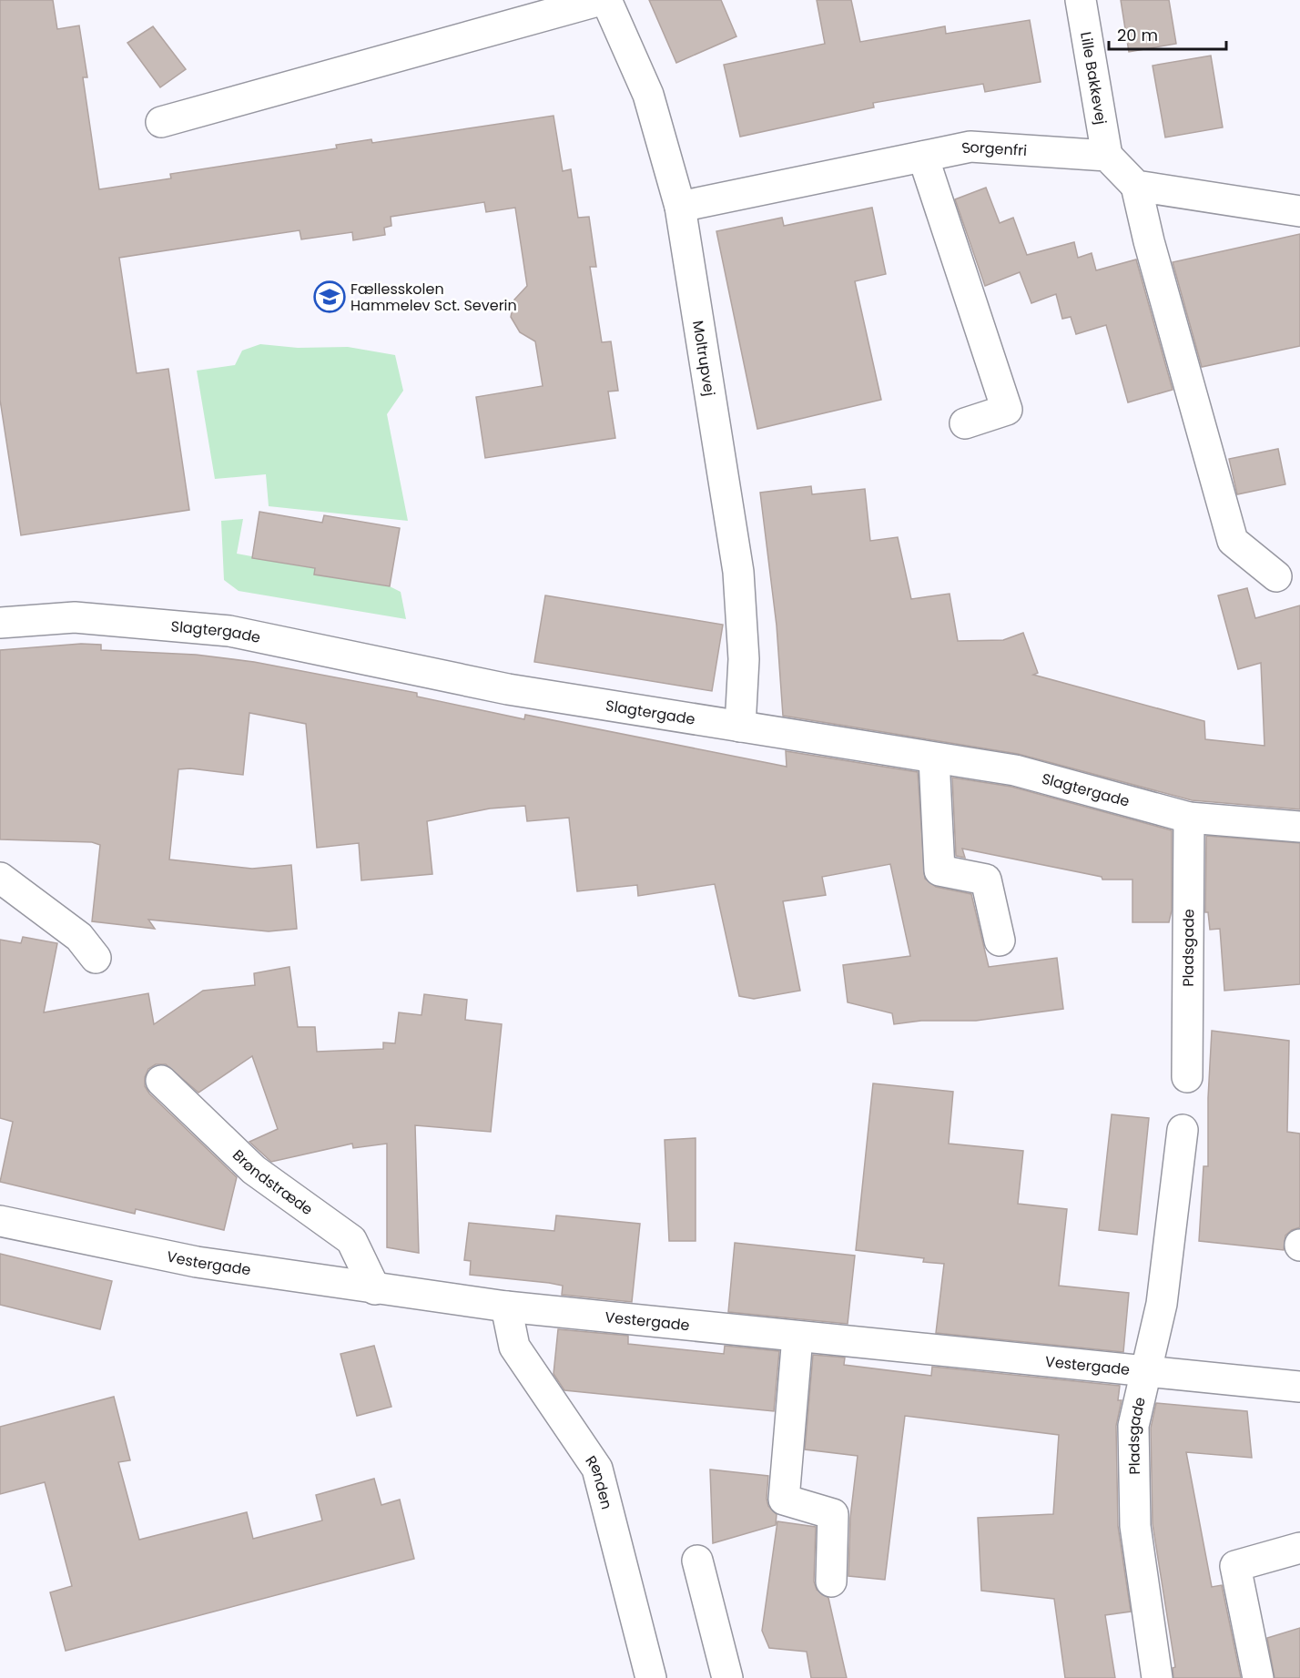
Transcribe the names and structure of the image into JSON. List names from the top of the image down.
{
  "streets": {
    "street": [
      "Lille Bakkevej",
      "Sorgenfri",
      "Moltrupvej",
      "Slagtergade",
      "Pladsgade",
      "Brøndstræde",
      "Vestergade",
      "Renden"
    ]
  },
  "crossings": [
    ["Lille Bakkevej", "Sorgenfri"],
    ["Sorgenfri", "Moltrupvej"],
    ["Moltrupvej", "Slagtergade"],
    ["Slagtergade", "Pladsgade"],
    ["Pladsgade", "Vestergade"],
    ["Brøndstræde", "Vestergade"],
    ["Vestergade", "Renden"]
  ],
  "places": {
    "school or university": ["Fællesskolen Hammelev Sct. Severin"]
  },
  "scale_bar": "20 m"
}
